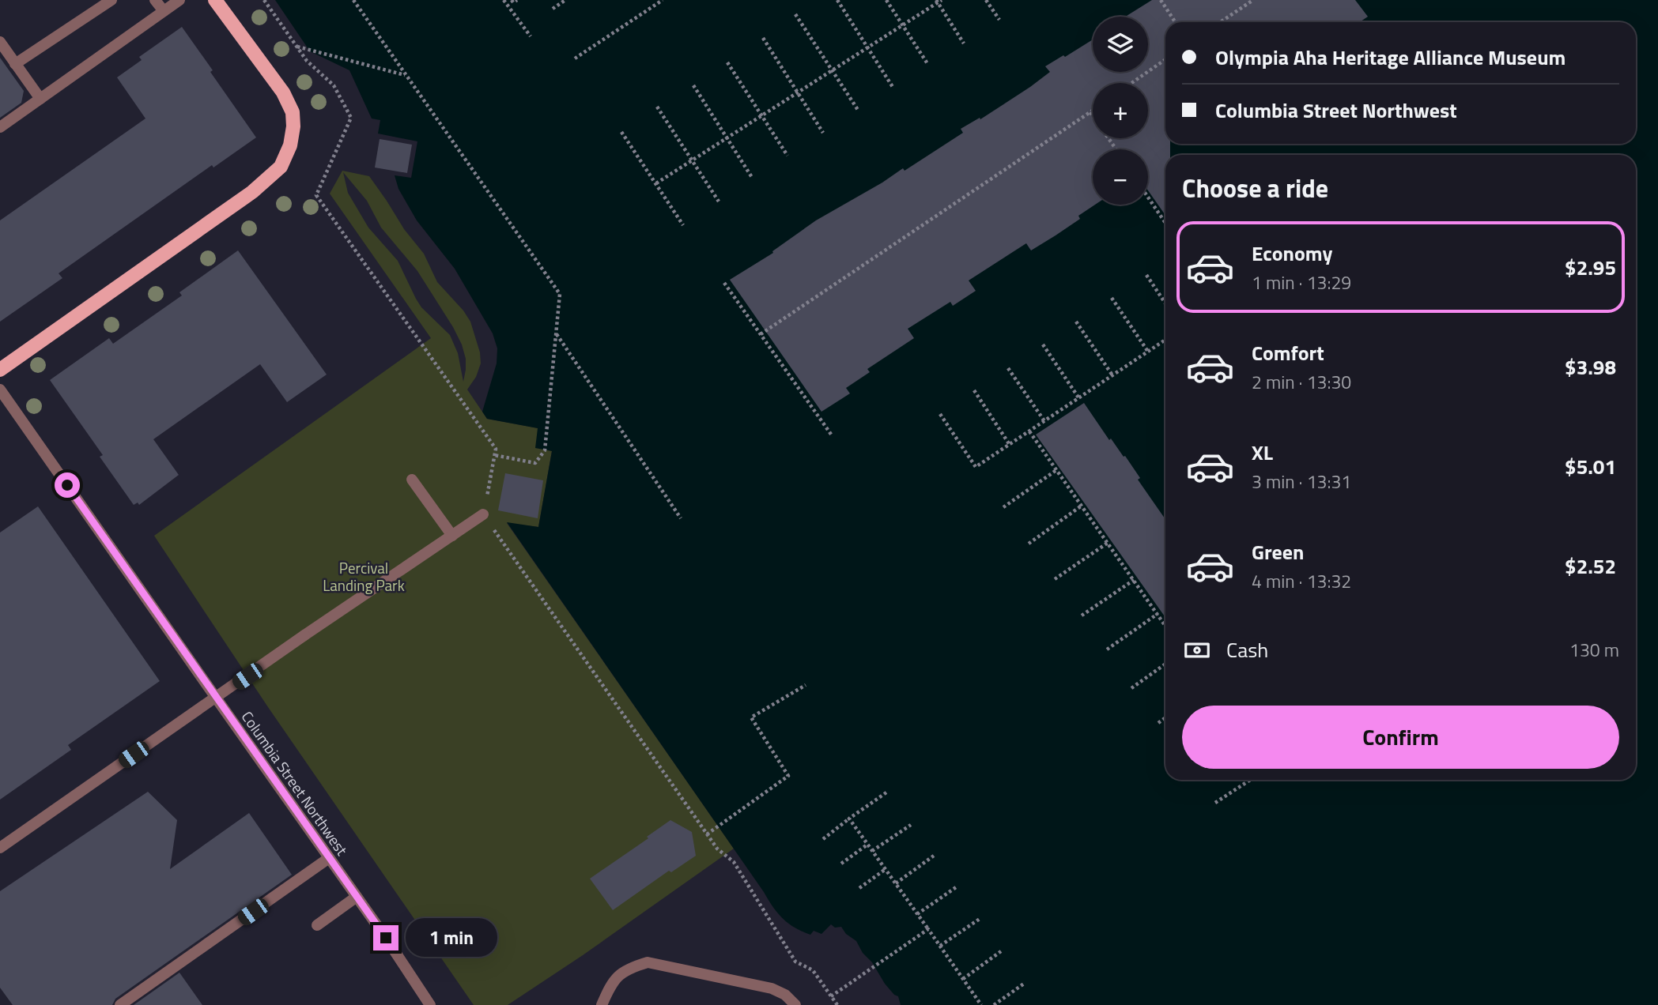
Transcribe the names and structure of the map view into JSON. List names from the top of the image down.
{
  "streets": {
    "street": ["Columbia Street Northwest"]
  },
  "parks": ["Percival Landing Park"],
  "page": {
    "map_buttons": ["+", "−"],
    "banner": ["Olympia Aha Heritage Alliance Museum", "Columbia Street Northwest"],
    "heading": "Choose a ride",
    "list": [
      {
        "name": "Economy",
        "note": "1 min · 13:29",
        "value": "$2.95"
      },
      {
        "name": "Comfort",
        "note": "2 min · 13:30",
        "value": "$3.98"
      },
      {
        "name": "XL",
        "note": "3 min · 13:31",
        "value": "$5.01"
      },
      {
        "name": "Green",
        "note": "4 min · 13:32",
        "value": "$2.52"
      }
    ],
    "pay": ["Cash", "130 m"],
    "buttons": "Confirm",
    "bubble": "1 min"
  }
}
